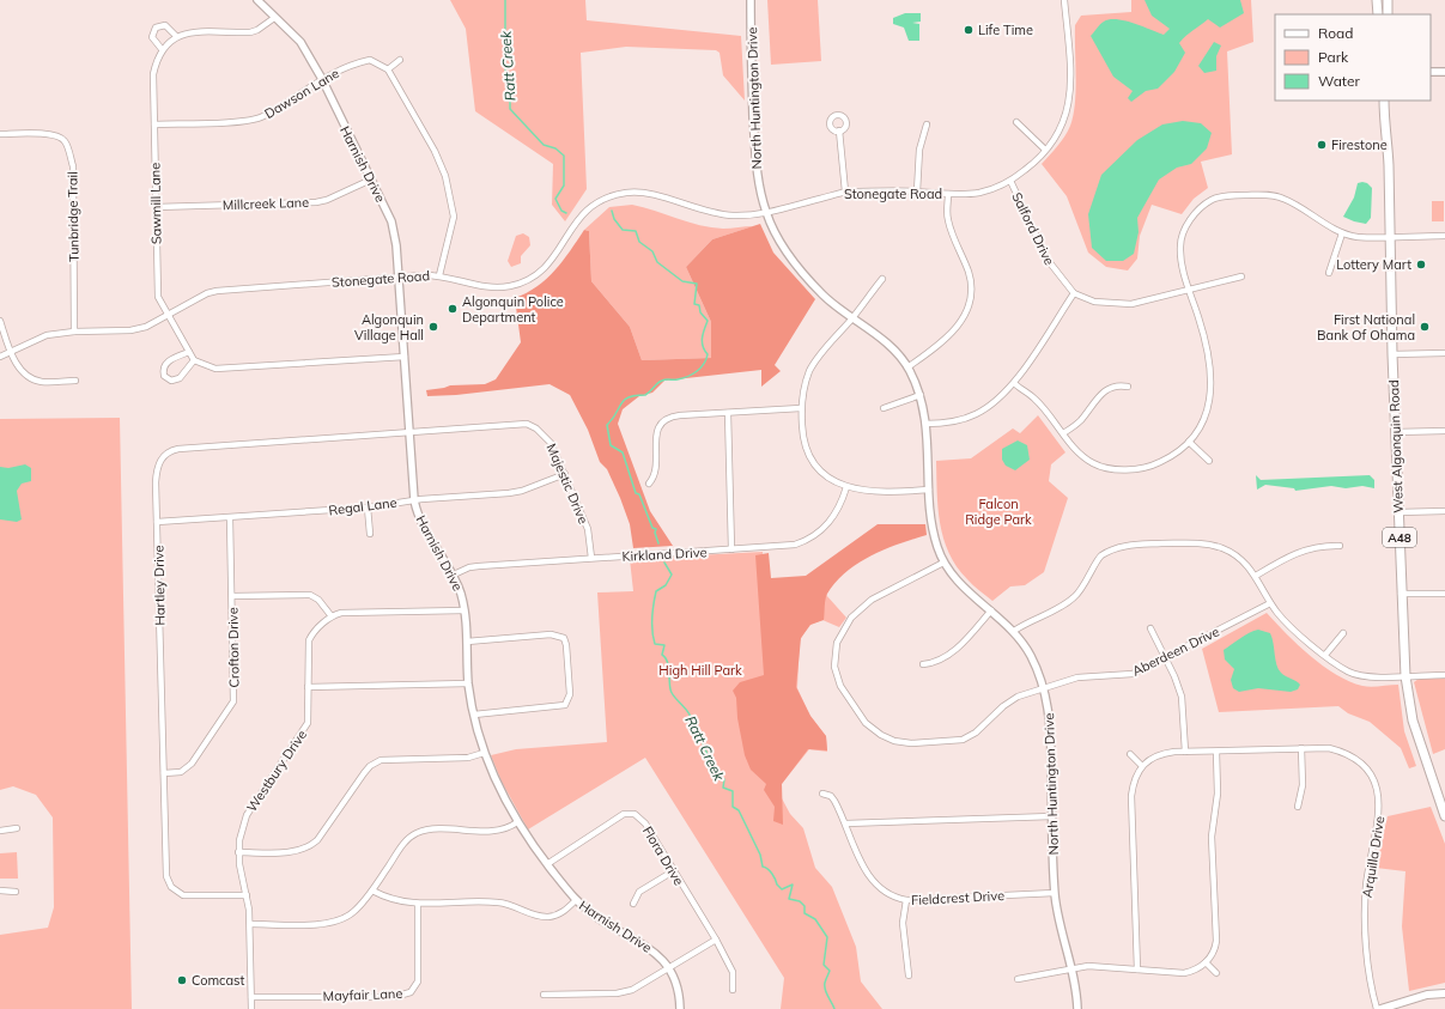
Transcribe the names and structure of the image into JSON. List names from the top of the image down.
{
  "streets": {
    "main road": ["West Algonquin Road", "A48"],
    "street": [
      "Dawson Lane",
      "North Huntington Drive",
      "Harnish Drive",
      "Stonegate Road",
      "Sawmill Lane",
      "Millcreek Lane",
      "Tunbridge Trail",
      "Salford Drive",
      "Majestic Drive",
      "Regal Lane",
      "Kirkland Drive",
      "Hartley Drive",
      "Crofton Drive",
      "Aberdeen Drive",
      "Westbury Drive",
      "Flora Drive",
      "Arquilla Drive",
      "Fieldcrest Drive",
      "Mayfair Lane"
    ]
  },
  "crossings": [
    ["Dawson Lane", "Harnish Drive"],
    ["Dawson Lane", "Sawmill Lane"],
    ["North Huntington Drive", "Stonegate Road"],
    ["North Huntington Drive", "Kirkland Drive"],
    ["North Huntington Drive", "Aberdeen Drive"],
    ["North Huntington Drive", "Fieldcrest Drive"],
    ["Harnish Drive", "Stonegate Road"],
    ["Harnish Drive", "Millcreek Lane"],
    ["Harnish Drive", "Majestic Drive"],
    ["Harnish Drive", "Regal Lane"],
    ["Harnish Drive", "Kirkland Drive"],
    ["Harnish Drive", "Hartley Drive"],
    ["Harnish Drive", "Flora Drive"],
    ["Stonegate Road", "Sawmill Lane"],
    ["Stonegate Road", "Tunbridge Trail"],
    ["Stonegate Road", "Salford Drive"],
    ["Sawmill Lane", "Millcreek Lane"],
    ["Majestic Drive", "Regal Lane"],
    ["Majestic Drive", "Kirkland Drive"],
    ["Majestic Drive", "Hartley Drive"],
    ["Regal Lane", "Hartley Drive"],
    ["Regal Lane", "Crofton Drive"],
    ["Hartley Drive", "Crofton Drive"],
    ["Hartley Drive", "Westbury Drive"],
    ["Westbury Drive", "Mayfair Lane"]
  ],
  "water": ["Ratt Creek"],
  "parks": ["Falcon Ridge Park", "High Hill Park"],
  "places": [
    "Life Time",
    "Firestone",
    "Lottery Mart",
    "Algonquin Police Department",
    "Algonquin Village Hall",
    "First National Bank Of Ohama",
    "Comcast"
  ],
  "legend": ["Road", "Park", "Water"]
}
